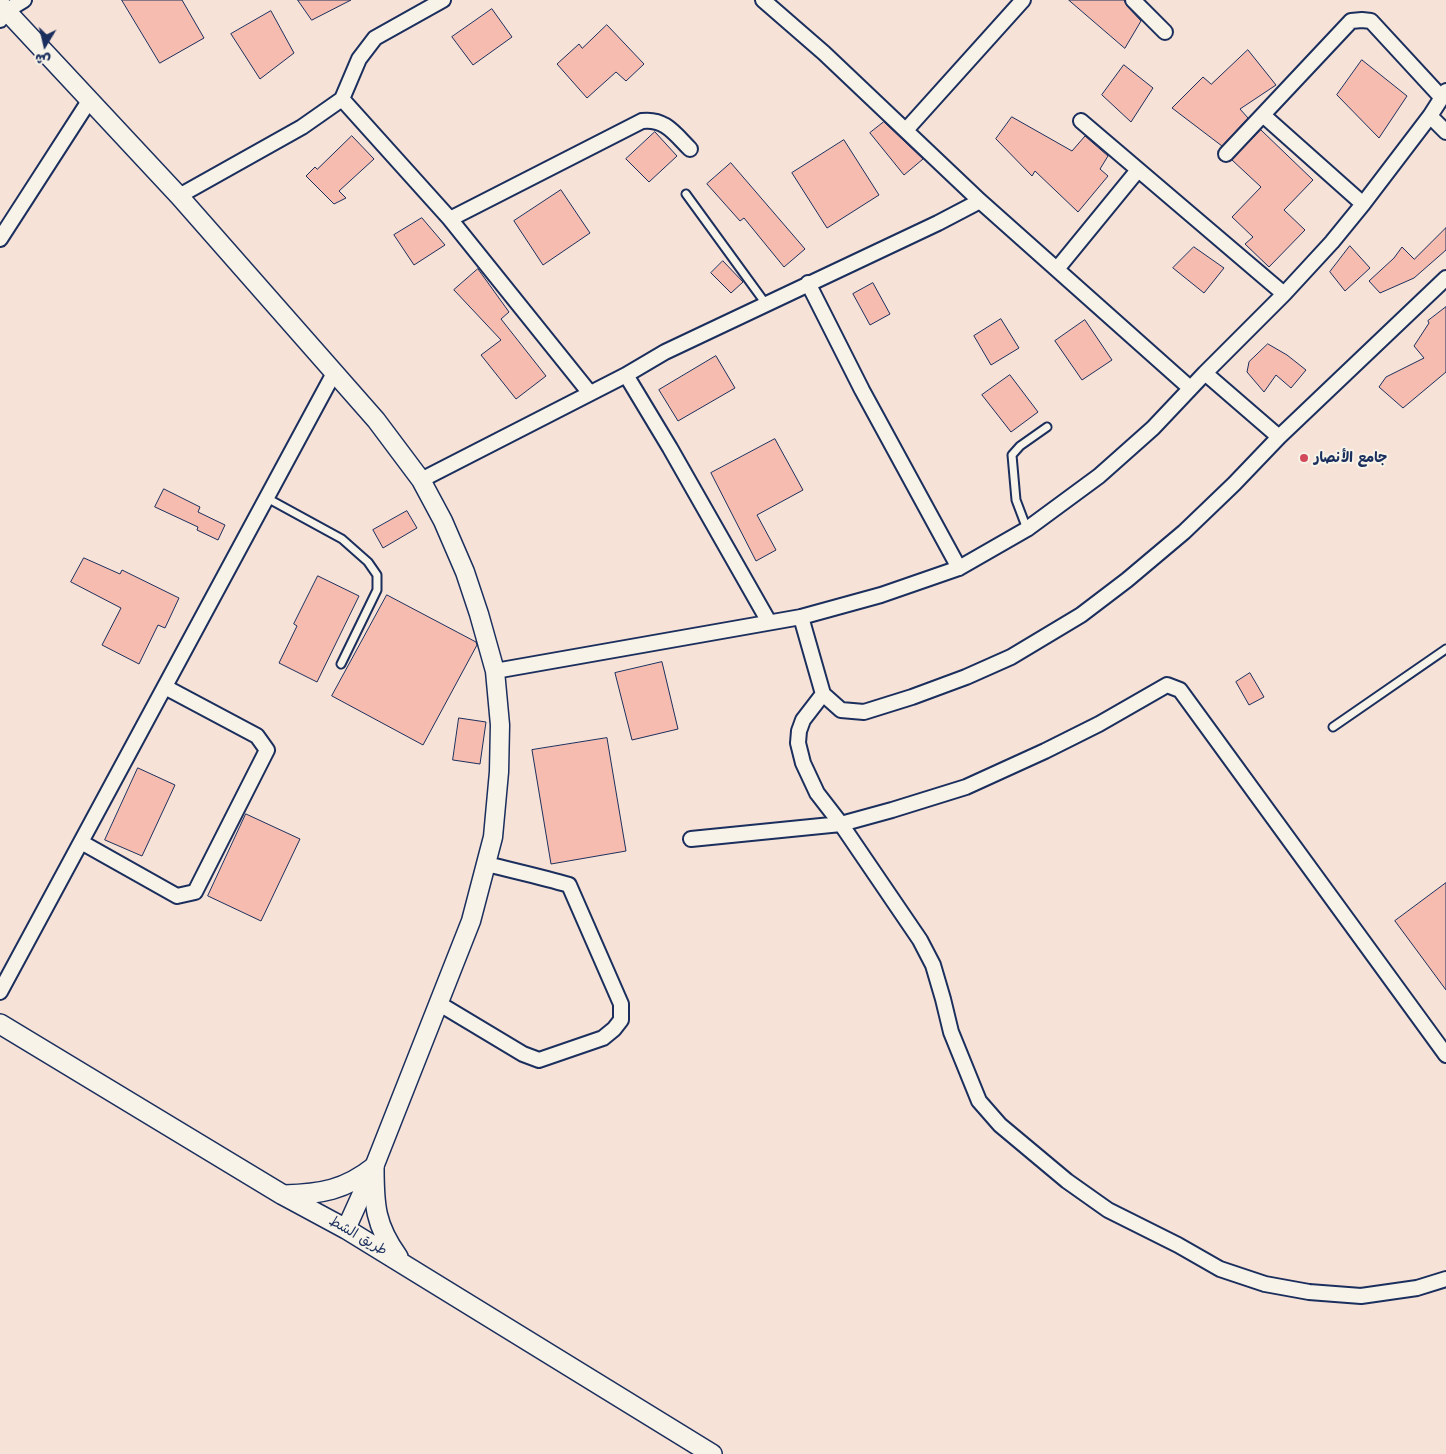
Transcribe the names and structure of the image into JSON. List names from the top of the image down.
{
  "streets": {
    "main road": ["طريق الشط"]
  },
  "places": ["جامع الأنصار"],
  "north": "bottom"
}
